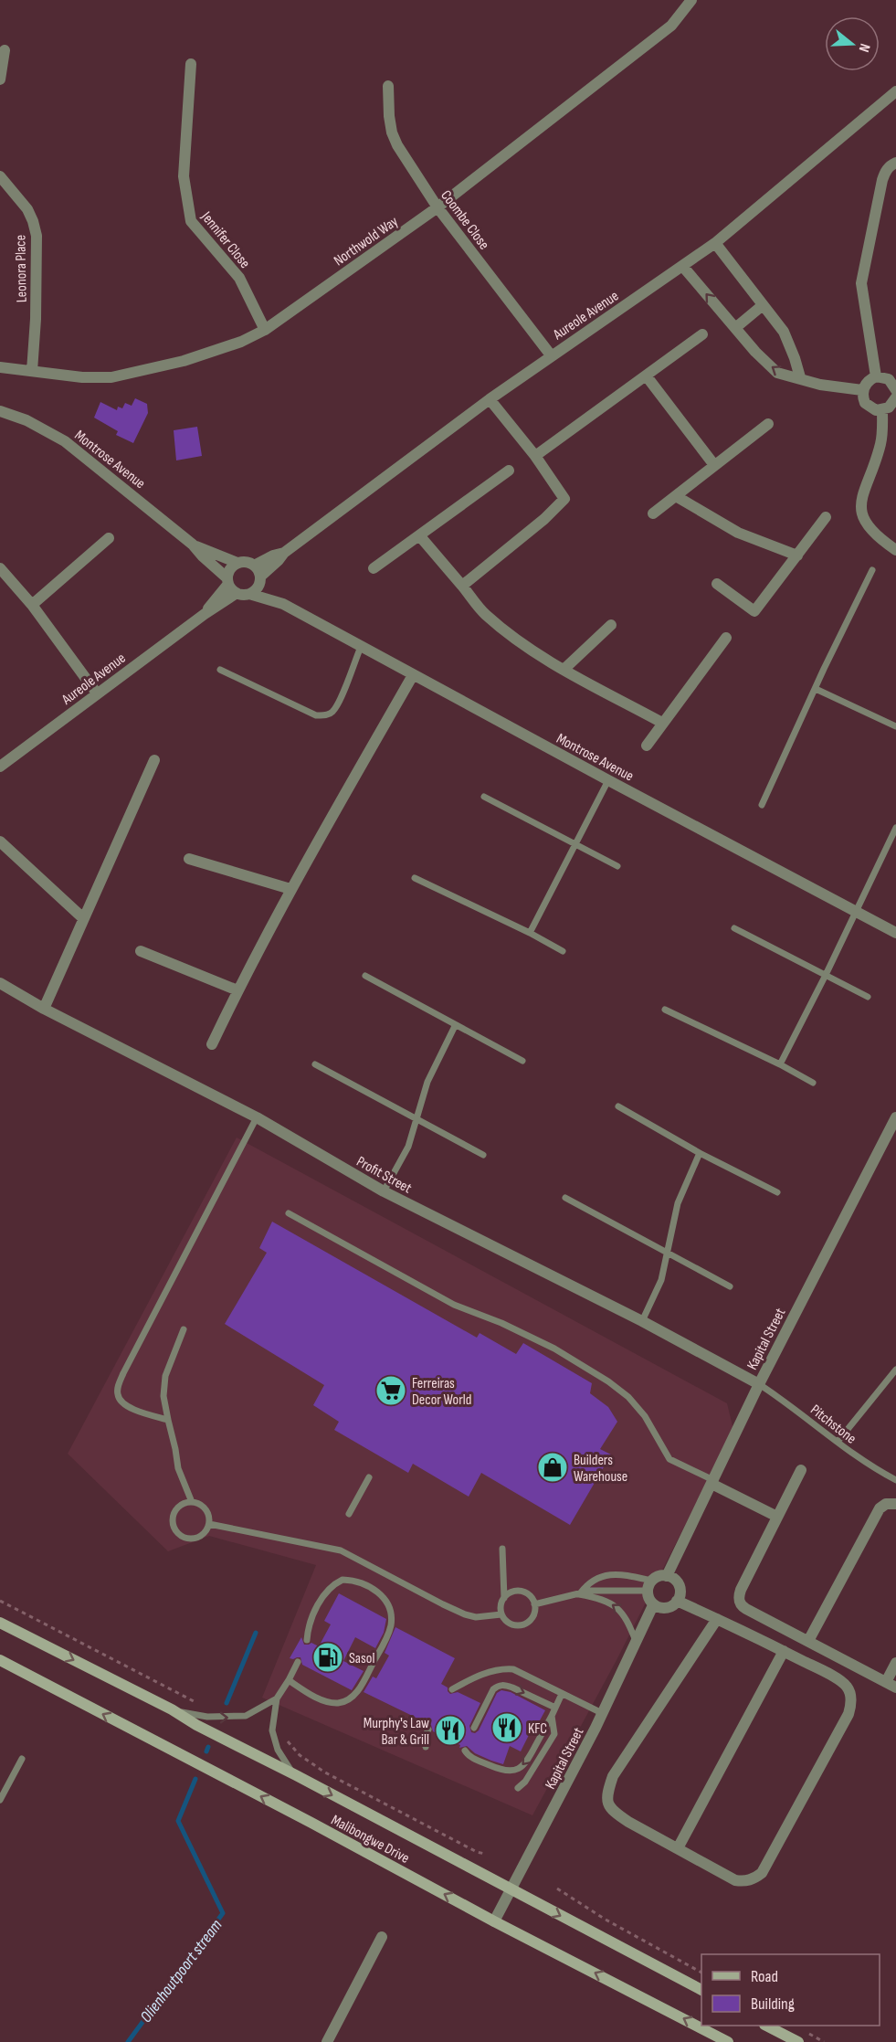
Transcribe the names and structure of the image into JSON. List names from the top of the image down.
{
  "streets": {
    "main road": ["Malibongwe Drive"],
    "street": [
      "Coombe Close",
      "Jennifer Close",
      "Northwold Way",
      "Leonora Place",
      "Aureole Avenue",
      "Montrose Avenue",
      "Profit Street",
      "Kapital Street"
    ],
    "lane": ["Pitchstone"]
  },
  "crossings": [
    ["Coombe Close", "Northwold Way"],
    ["Coombe Close", "Aureole Avenue"],
    ["Jennifer Close", "Northwold Way"],
    ["Northwold Way", "Leonora Place"],
    ["Aureole Avenue", "Montrose Avenue"],
    ["Profit Street", "Kapital Street"],
    ["Profit Street", "Pitchstone"],
    ["Kapital Street", "Pitchstone"],
    ["Kapital Street", "Malibongwe Drive"]
  ],
  "water": ["Olienhoutpoort stream"],
  "places": {
    "supermarket": ["Ferreiras Decor World"],
    "shop": ["Builders Warehouse"],
    "fuel station": ["Sasol"],
    "restaurant": ["KFC", "Murphy's Law Bar & Grill"]
  },
  "legend": ["Road", "Building"],
  "north": "right"
}
